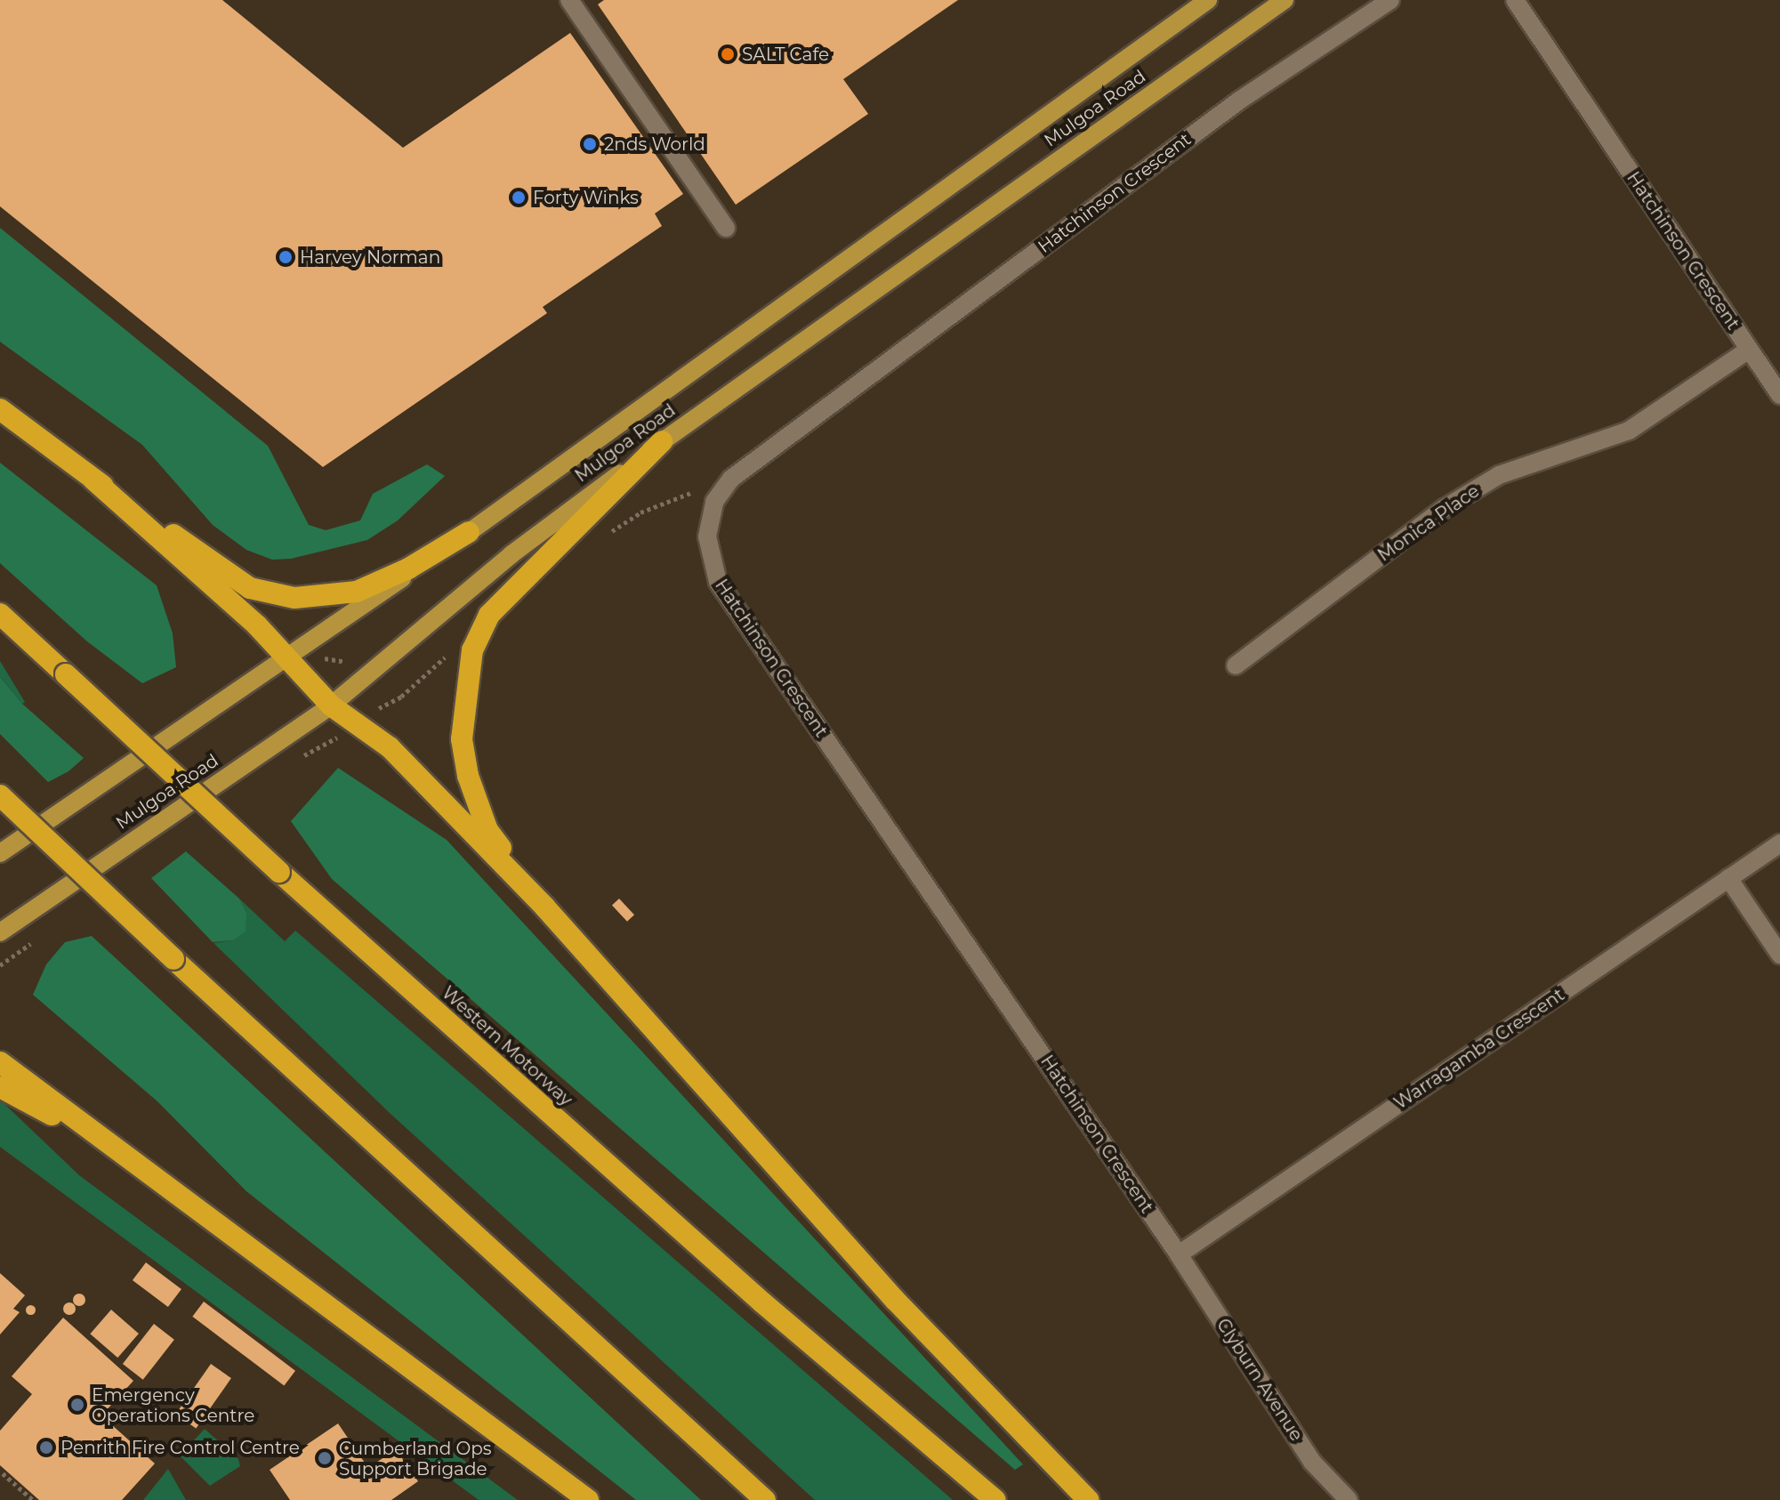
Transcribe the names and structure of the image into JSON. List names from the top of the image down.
{
  "streets": {
    "highway": ["Western Motorway"],
    "main road": ["Mulgoa Road"],
    "street": [
      "Hatchinson Crescent",
      "Monica Place",
      "Warragamba Crescent",
      "Clyburn Avenue"
    ]
  },
  "crossings": [
    ["Hatchinson Crescent", "Monica Place"],
    ["Hatchinson Crescent", "Warragamba Crescent"],
    ["Hatchinson Crescent", "Clyburn Avenue"],
    ["Warragamba Crescent", "Clyburn Avenue"]
  ],
  "places": [
    "SALT Cafe",
    "2nds World",
    "Forty Winks",
    "Harvey Norman",
    "Emergency Operations Centre",
    "Penrith Fire Control Centre",
    "Cumberland Ops Support Brigade"
  ]
}
